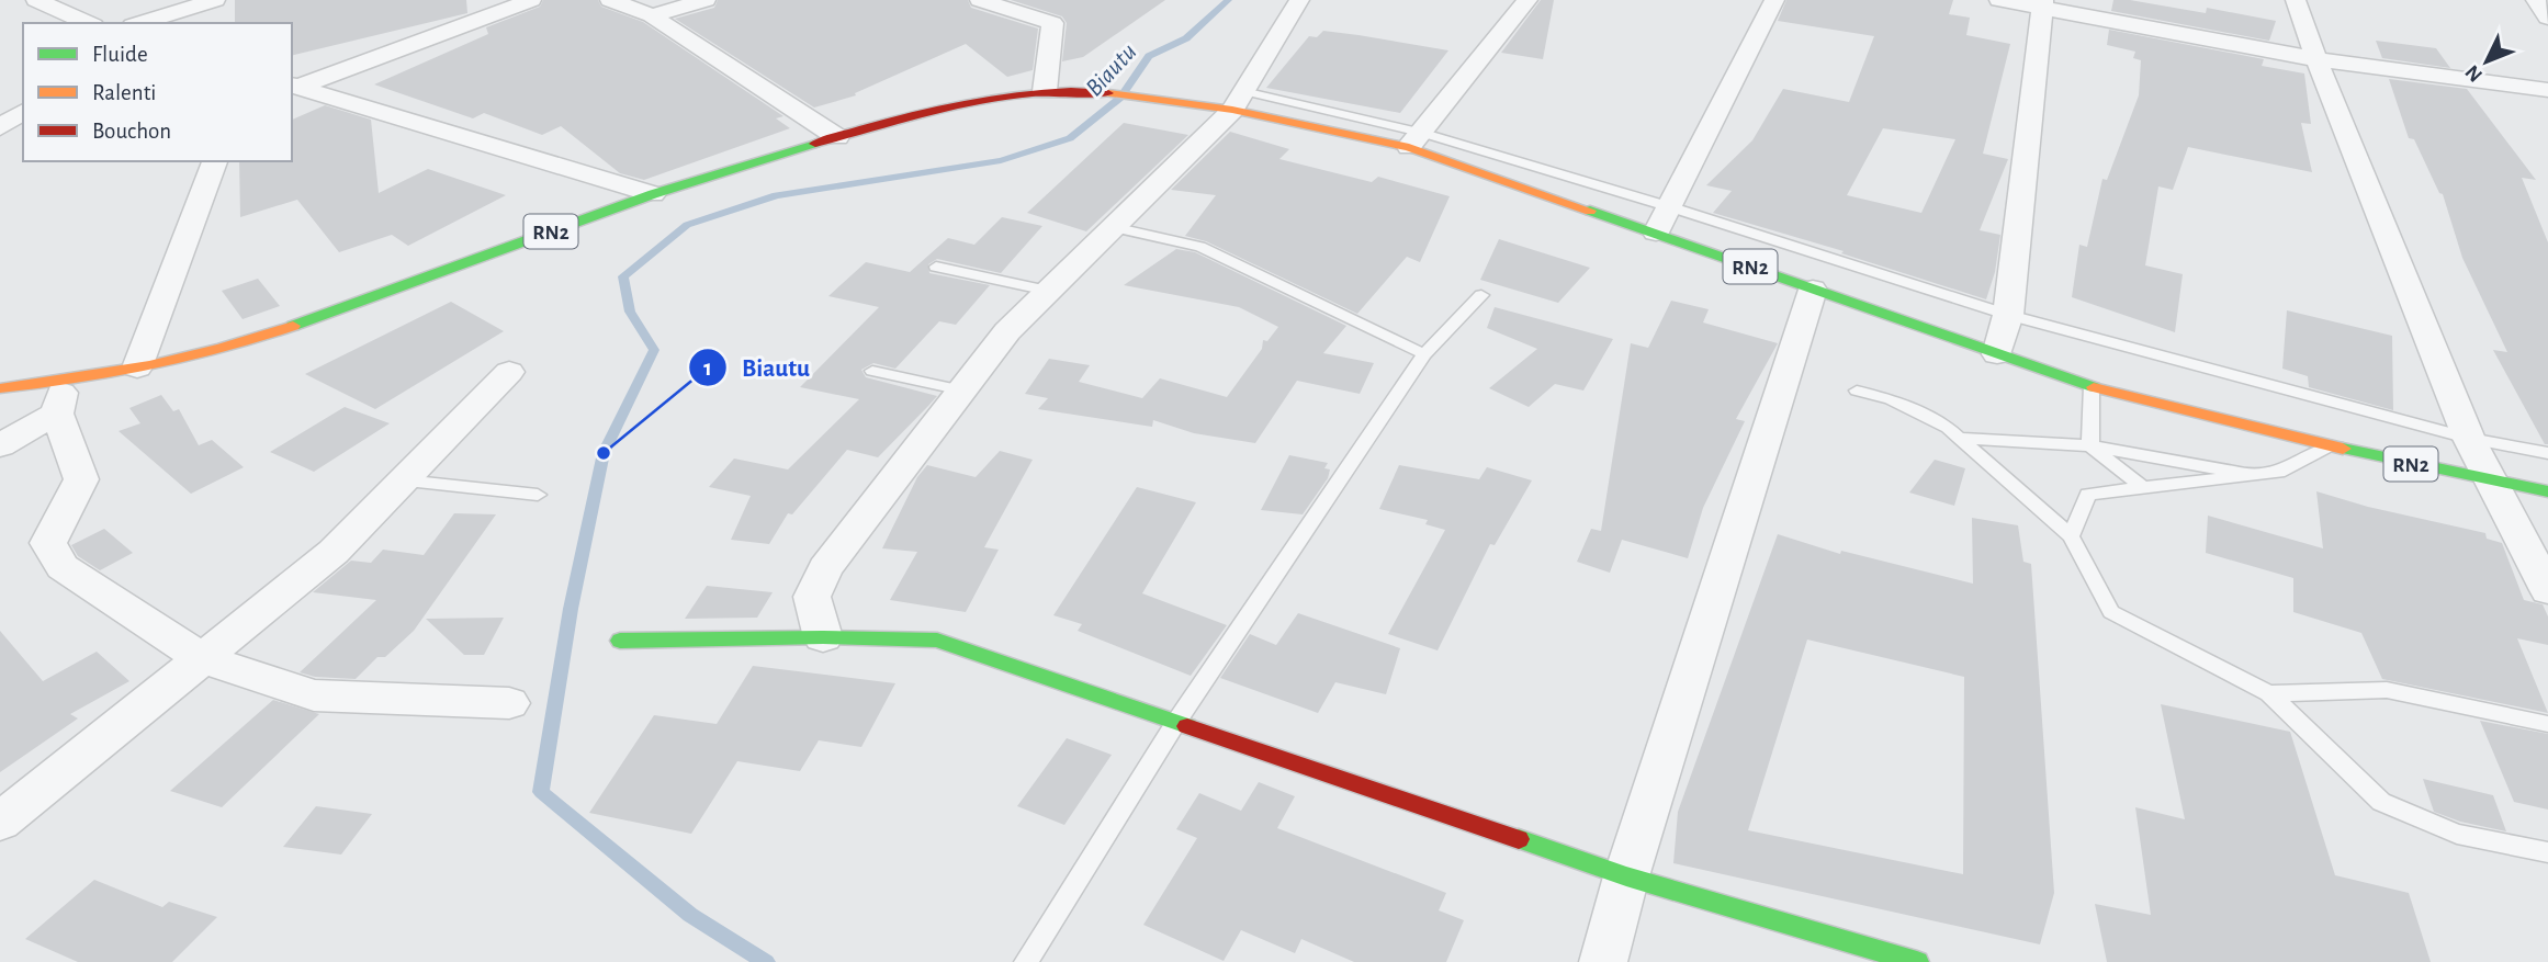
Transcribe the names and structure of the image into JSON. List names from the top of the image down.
{
  "streets": {
    "main road": ["RN2"]
  },
  "water": ["Biautu"],
  "places": ["Biautu"],
  "legend": ["Fluide", "Ralenti", "Bouchon"],
  "north": "bottom left"
}
